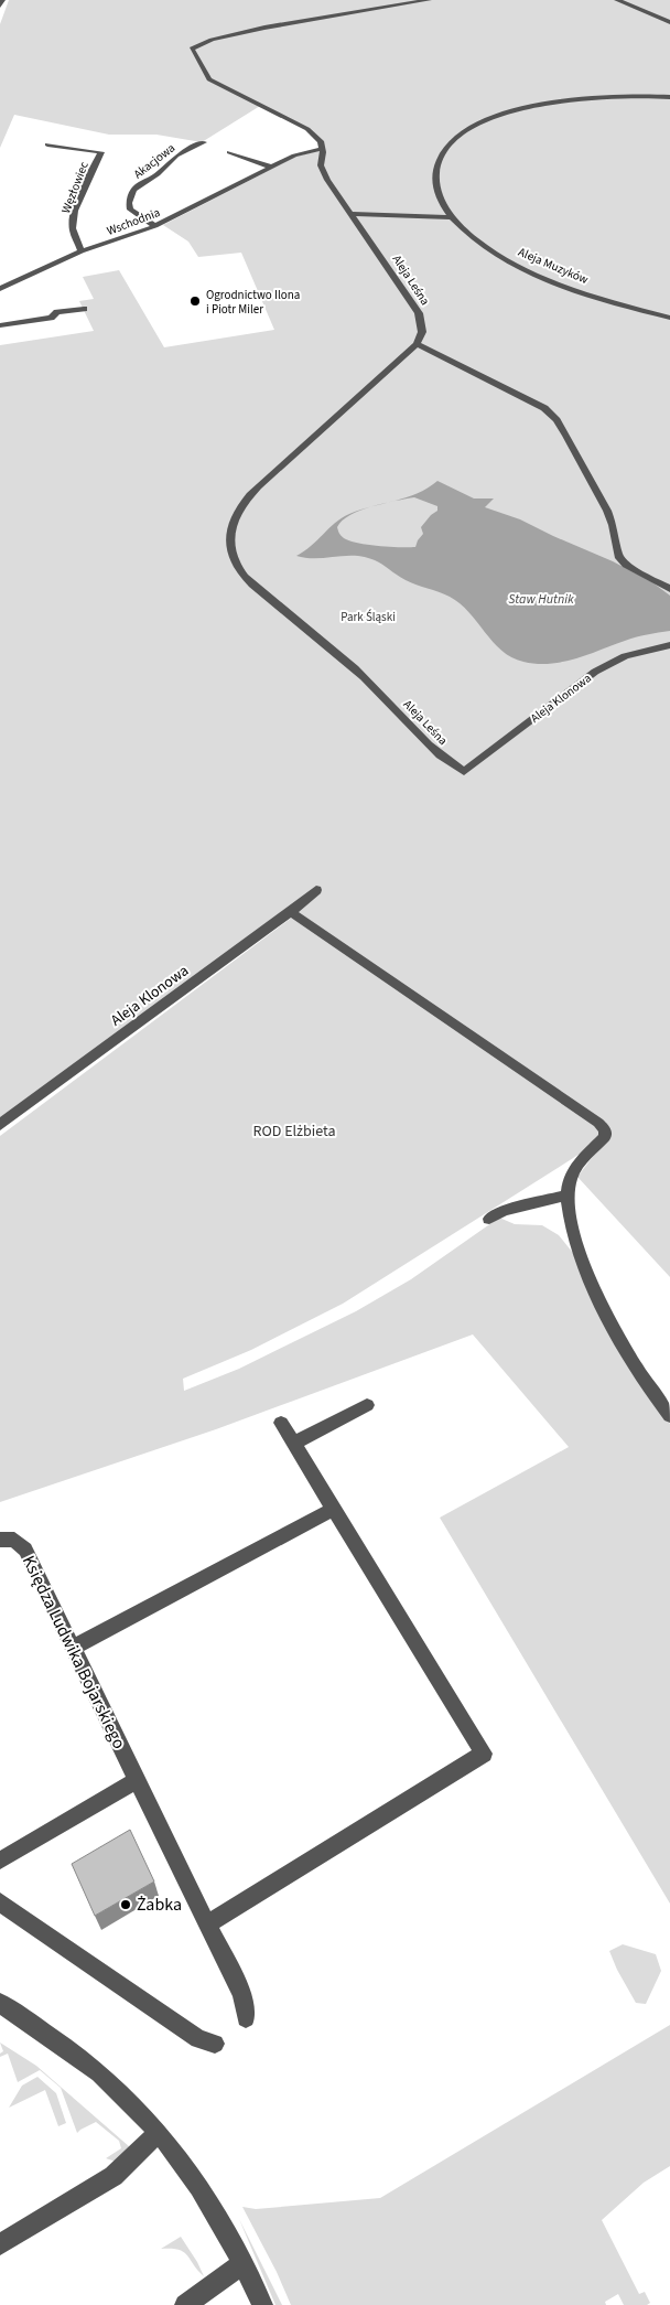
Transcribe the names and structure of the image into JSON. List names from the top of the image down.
{
  "streets": {
    "street": [
      "Akacjowa",
      "Węzłowiec",
      "Wschodnia",
      "Aleja Muzyków",
      "Aleja Leśna",
      "Aleja Klonowa",
      "Księdza Ludwika Bojarskiego"
    ]
  },
  "crossings": [
    ["Akacjowa", "Wschodnia"],
    ["Węzłowiec", "Wschodnia"],
    ["Wschodnia", "Aleja Leśna"],
    ["Aleja Leśna", "Aleja Klonowa"]
  ],
  "water": ["Staw Hutnik"],
  "parks": ["Park Śląski", "ROD Elżbieta"],
  "places": ["Ogrodnictwo Ilona i Piotr Miler", "Żabka"]
}
